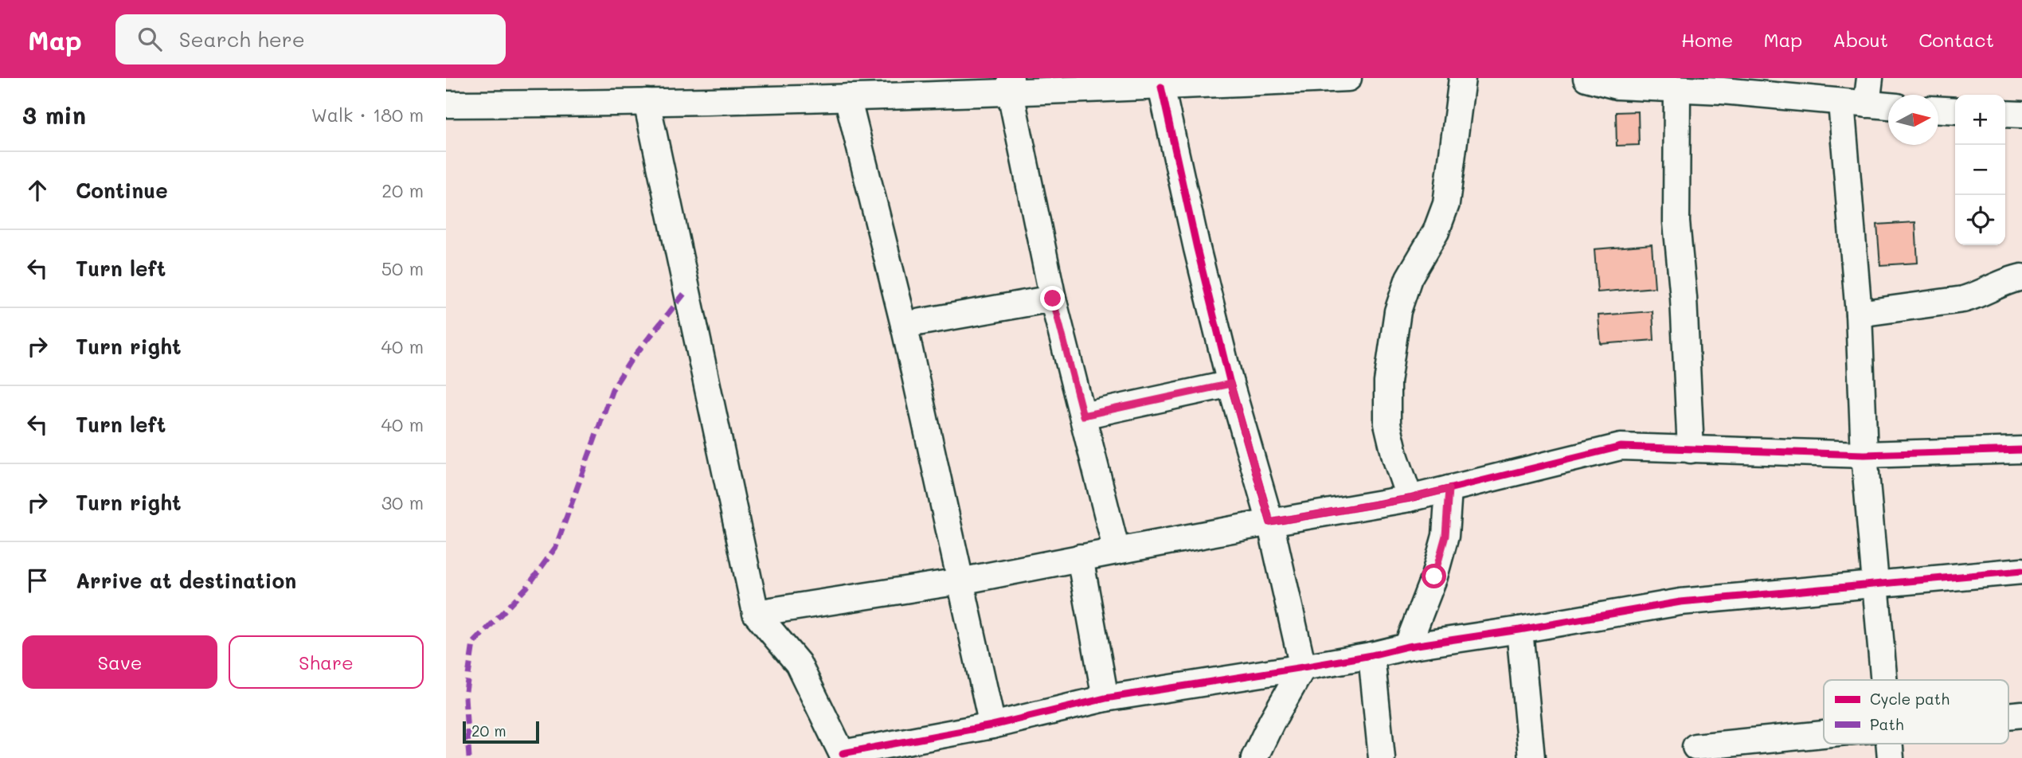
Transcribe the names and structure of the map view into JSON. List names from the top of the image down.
{
  "legend": ["Cycle path", "Path"],
  "scale_bar": "20 m",
  "north": "right",
  "page": {
    "header": "Map",
    "search": "Search here",
    "nav": [
      "Home",
      "Map",
      "About",
      "Contact"
    ],
    "heading": ["3 min", "Walk · 180 m"],
    "map_buttons": ["+", "−"],
    "list": [
      ["Continue", "20 m"],
      ["Turn left", "50 m"],
      ["Turn right", "40 m"],
      ["Turn left", "40 m"],
      ["Turn right", "30 m"],
      "Arrive at destination"
    ],
    "buttons": ["Save", "Share"],
    "scale": "20 m"
  }
}
